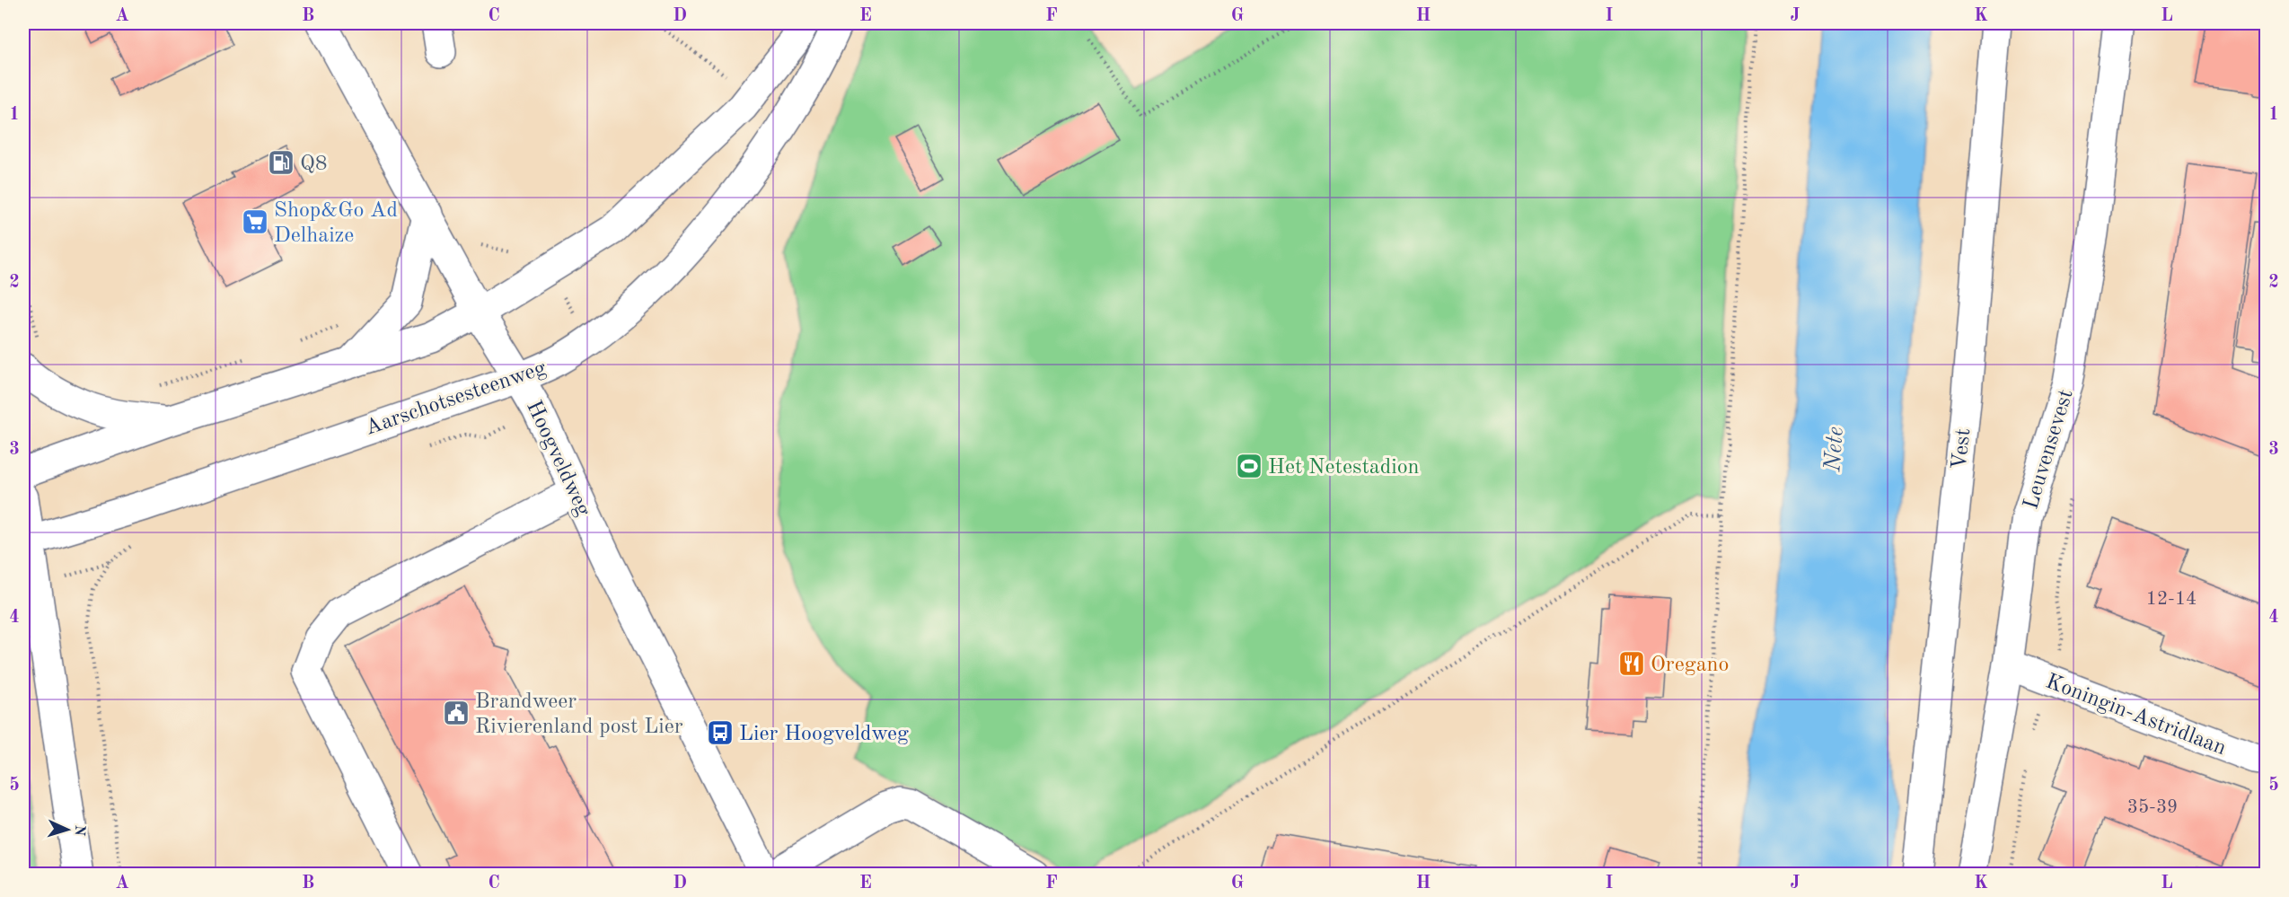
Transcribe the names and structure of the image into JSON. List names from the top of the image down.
{
  "streets": {
    "street": [
      "Aarschotsesteenweg",
      "Vest",
      "Leuvensevest",
      "Hoogveldweg",
      "Koningin-Astridlaan"
    ]
  },
  "crossings": [
    ["Aarschotsesteenweg", "Hoogveldweg"],
    ["Leuvensevest", "Koningin-Astridlaan"]
  ],
  "water": ["Nete"],
  "places": {
    "fuel station": ["Q8"],
    "supermarket": ["Shop&Go Ad Delhaize"],
    "sports": ["Het Netestadion"],
    "restaurant": ["Oregano"],
    "public building": ["Brandweer Rivierenland post Lier"],
    "bus stop": ["Lier Hoogveldweg"]
  },
  "house_numbers": ["12-14", "35-39"],
  "north": "right",
  "grid": {
    "columns": [
      "A",
      "B",
      "C",
      "D",
      "E",
      "F",
      "G",
      "H",
      "I",
      "J",
      "K",
      "L"
    ],
    "rows": [
      "1",
      "2",
      "3",
      "4",
      "5"
    ]
  }
}
